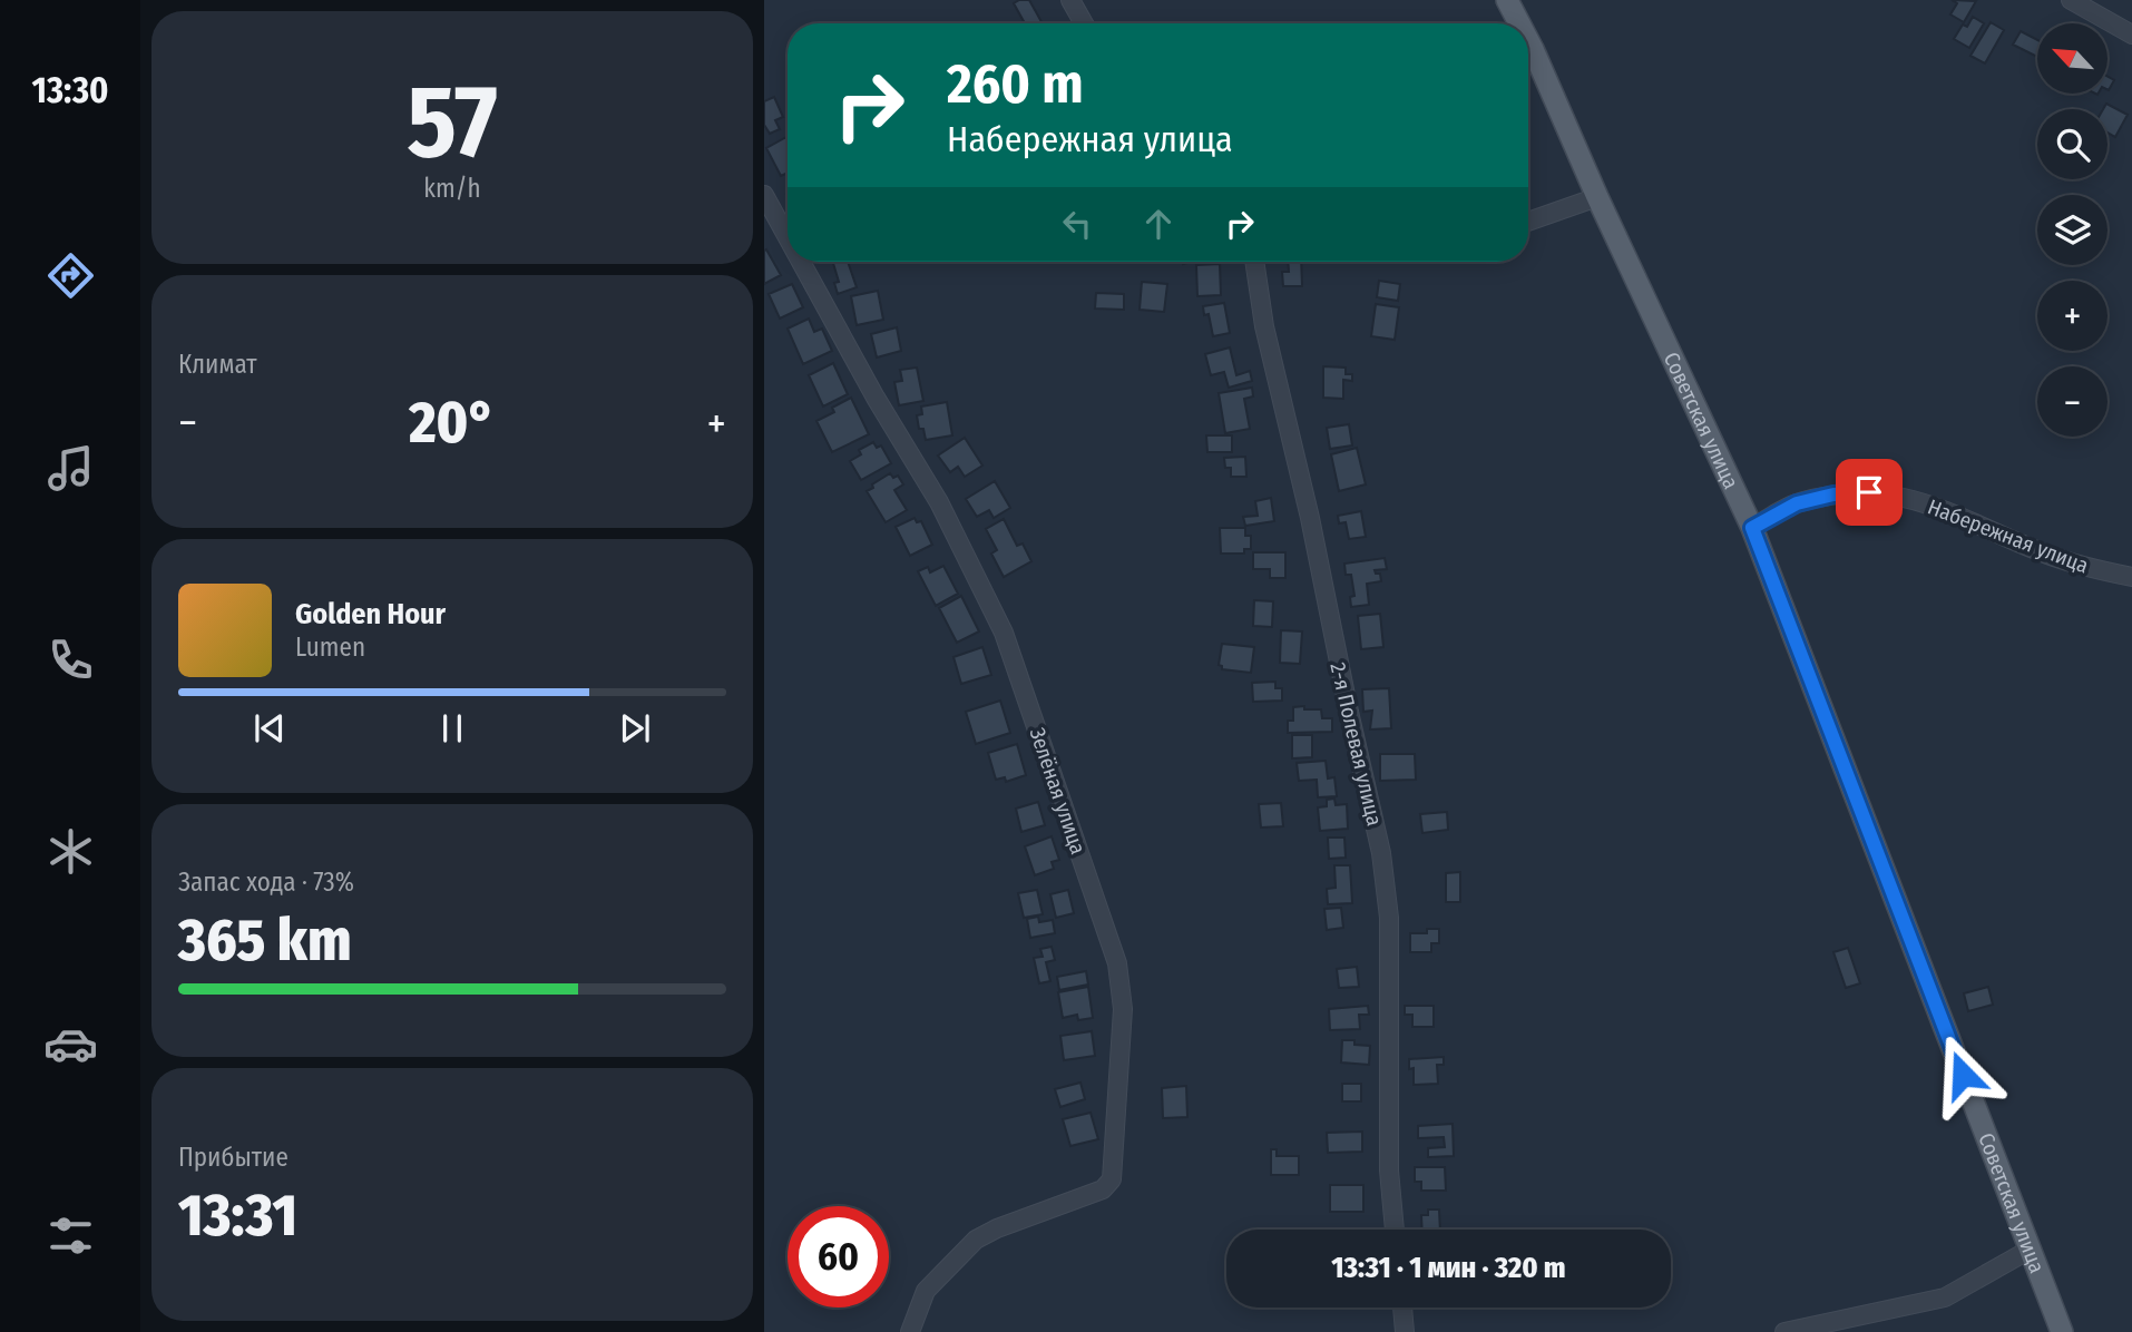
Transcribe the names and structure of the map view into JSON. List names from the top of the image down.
{
  "streets": {
    "main road": ["Советская улица"],
    "street": ["Набережная улица", "2-я Полевая улица", "Зелёная улица"]
  },
  "crossings": [
    ["Советская улица", "Набережная улица"]
  ],
  "north": "top left",
  "page": {
    "tabs": "13:30",
    "tile": [
      ["57", "km/h"],
      "Климат",
      ["Запас хода · 73%", "365 km"],
      ["Прибытие", "13:31"]
    ],
    "map_buttons": ["+", "−"],
    "turn": ["260 m", "Набережная улица"],
    "heat": ["−", "20°", "+"],
    "song": ["Golden Hour", "Lumen"],
    "limit": "60",
    "trip": "13:31 · 1 мин · 320 m"
  }
}
